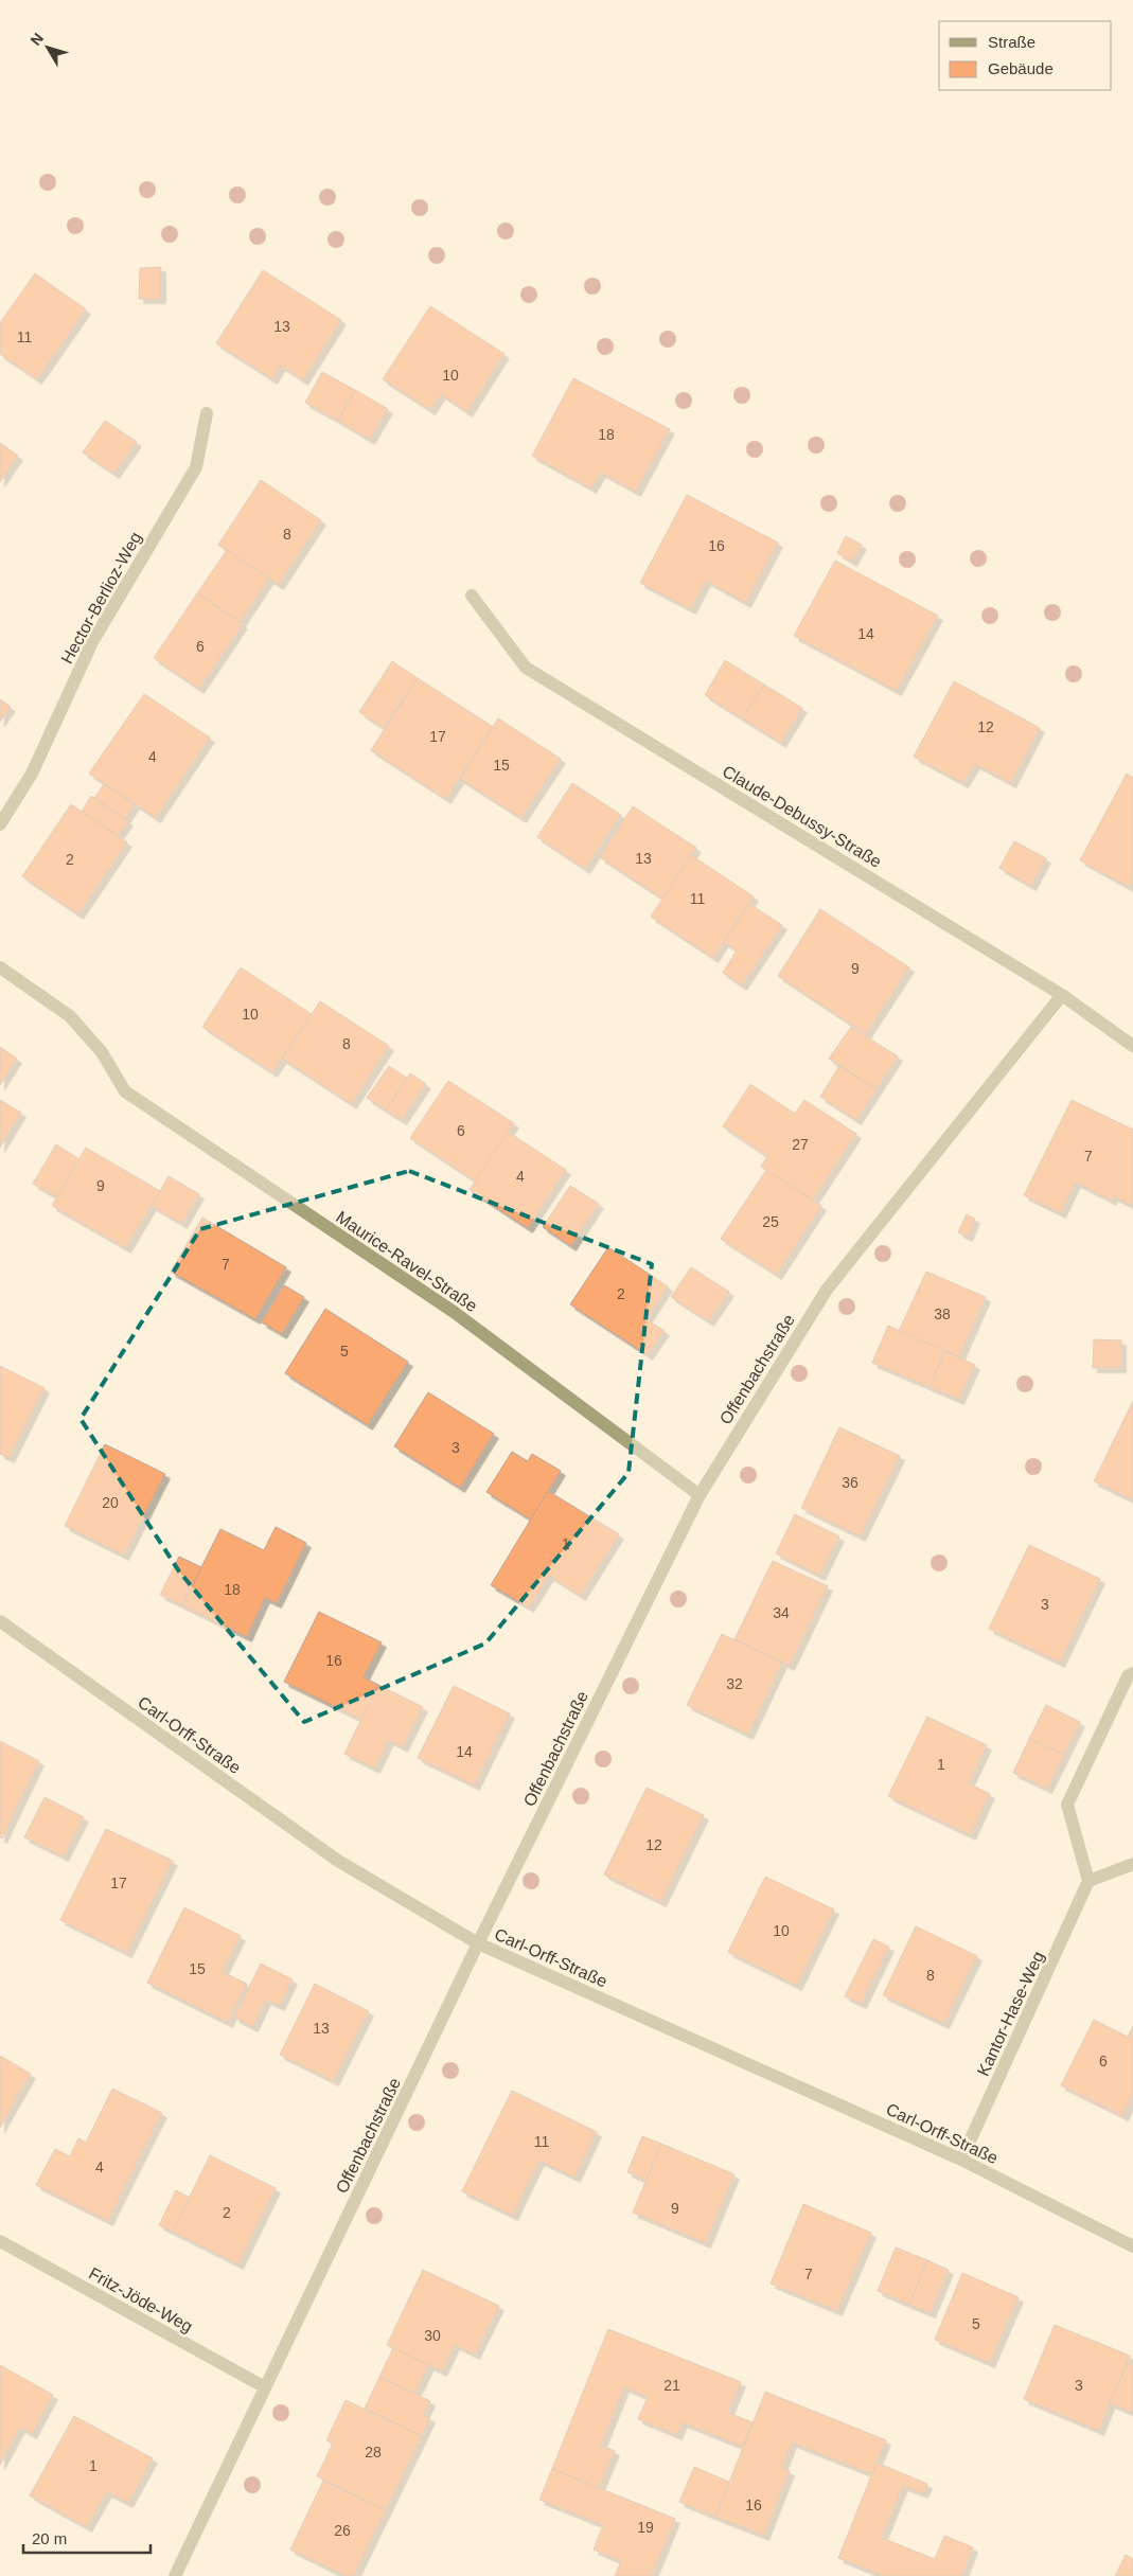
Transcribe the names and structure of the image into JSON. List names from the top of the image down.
{
  "streets": {
    "street": [
      "Hector-Berlioz-Weg",
      "Claude-Debussy-Straße",
      "Maurice-Ravel-Straße",
      "Offenbachstraße",
      "Carl-Orff-Straße",
      "Kantor-Hase-Weg",
      "Fritz-Jöde-Weg"
    ]
  },
  "crossings": [
    ["Claude-Debussy-Straße", "Offenbachstraße"],
    ["Maurice-Ravel-Straße", "Offenbachstraße"],
    ["Offenbachstraße", "Carl-Orff-Straße"],
    ["Offenbachstraße", "Fritz-Jöde-Weg"],
    ["Carl-Orff-Straße", "Kantor-Hase-Weg"]
  ],
  "house_numbers": [
    "13",
    "11",
    "10",
    "18",
    "8",
    "16",
    "14",
    "6",
    "12",
    "17",
    "4",
    "15",
    "13",
    "2",
    "11",
    "9",
    "10",
    "8",
    "6",
    "27",
    "7",
    "4",
    "9",
    "25",
    "7",
    "2",
    "38",
    "5",
    "3",
    "36",
    "20",
    "1",
    "18",
    "3",
    "34",
    "16",
    "32",
    "14",
    "1",
    "12",
    "17",
    "10",
    "15",
    "8",
    "13",
    "6",
    "11",
    "4",
    "9",
    "2",
    "7",
    "5",
    "30",
    "21",
    "3",
    "28",
    "1",
    "16",
    "19",
    "26"
  ],
  "legend": ["Straße", "Gebäude"],
  "scale_bar": "20 m",
  "north": "top left"
}
